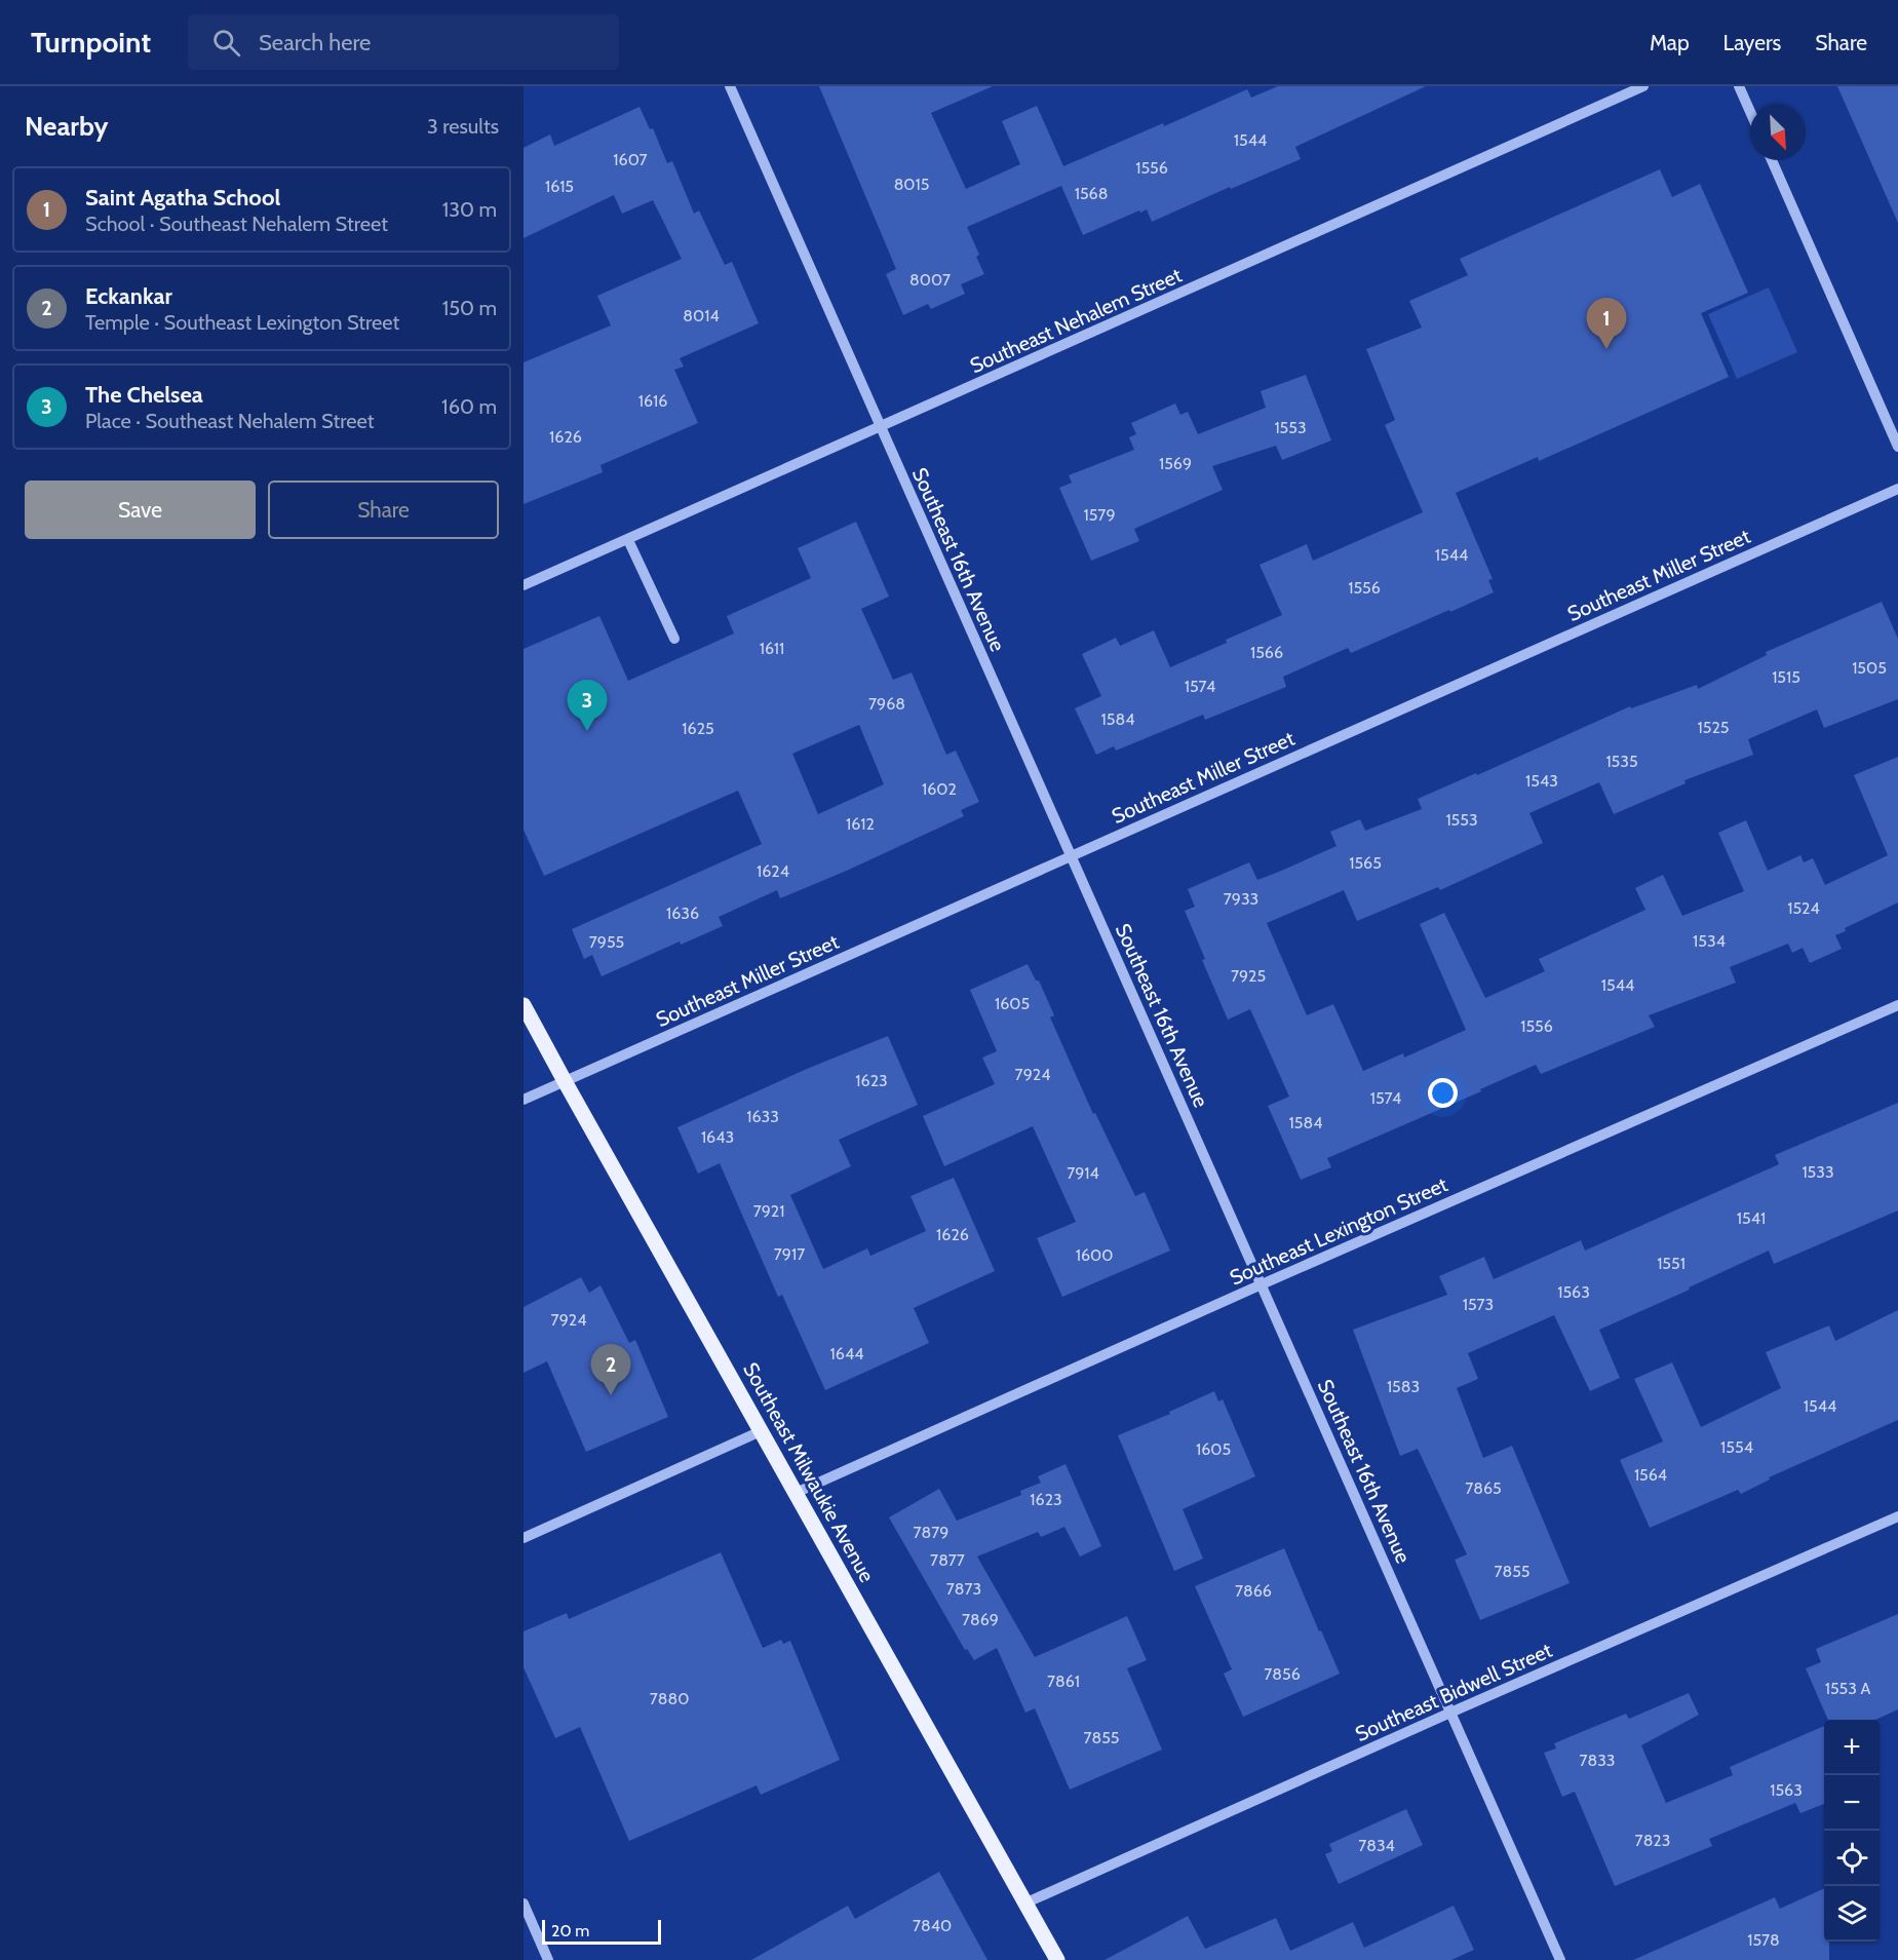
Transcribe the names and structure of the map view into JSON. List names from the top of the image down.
{
  "streets": {
    "main road": ["Southeast Milwaukie Avenue"],
    "street": [
      "Southeast Nehalem Street",
      "Southeast 16th Avenue",
      "Southeast Miller Street",
      "Southeast Lexington Street",
      "Southeast Bidwell Street"
    ]
  },
  "crossings": [
    ["Southeast Nehalem Street", "Southeast 16th Avenue"],
    ["Southeast 16th Avenue", "Southeast Miller Street"],
    ["Southeast 16th Avenue", "Southeast Lexington Street"],
    ["Southeast 16th Avenue", "Southeast Bidwell Street"],
    ["Southeast Miller Street", "Southeast Milwaukie Avenue"],
    ["Southeast Lexington Street", "Southeast Milwaukie Avenue"],
    ["Southeast Milwaukie Avenue", "Southeast Bidwell Street"]
  ],
  "house_numbers": [
    "1544",
    "1607",
    "1556",
    "8015",
    "1615",
    "1568",
    "8007",
    "8014",
    "1616",
    "1553",
    "1626",
    "1569",
    "1579",
    "1544",
    "1556",
    "1611",
    "1566",
    "1505",
    "1515",
    "1574",
    "7968",
    "1584",
    "1525",
    "1625",
    "1535",
    "1543",
    "1602",
    "1553",
    "1612",
    "1565",
    "1624",
    "7933",
    "1524",
    "1636",
    "1534",
    "7955",
    "7925",
    "1544",
    "1605",
    "1556",
    "7924",
    "1623",
    "1574",
    "1633",
    "1584",
    "1643",
    "1533",
    "7914",
    "7921",
    "1541",
    "1626",
    "7917",
    "1600",
    "1551",
    "1563",
    "1573",
    "7924",
    "1644",
    "1583",
    "1544",
    "1554",
    "1605",
    "1564",
    "7865",
    "1623",
    "7879",
    "7877",
    "7855",
    "7873",
    "7866",
    "7869",
    "7856",
    "7861",
    "1553 A",
    "7880",
    "7855",
    "7833",
    "1563",
    "7823",
    "7834",
    "7840",
    "1578"
  ],
  "scale_bar": "20 m",
  "north": "bottom right",
  "page": {
    "header": "Turnpoint",
    "search": "Search here",
    "nav": ["Map", "Layers", "Share"],
    "heading": ["Nearby", "3 results"],
    "list": [
      {
        "mark": "1",
        "name": "Saint Agatha School",
        "note": "School · Southeast Nehalem Street",
        "value": "130 m"
      },
      {
        "mark": "2",
        "name": "Eckankar",
        "note": "Temple · Southeast Lexington Street",
        "value": "150 m"
      },
      {
        "mark": "3",
        "name": "The Chelsea",
        "note": "Place · Southeast Nehalem Street",
        "value": "160 m"
      }
    ],
    "pins": ["1", "3", "2"],
    "buttons": ["Save", "Share"],
    "map_buttons": ["+", "−"],
    "scale": "20 m"
  }
}
